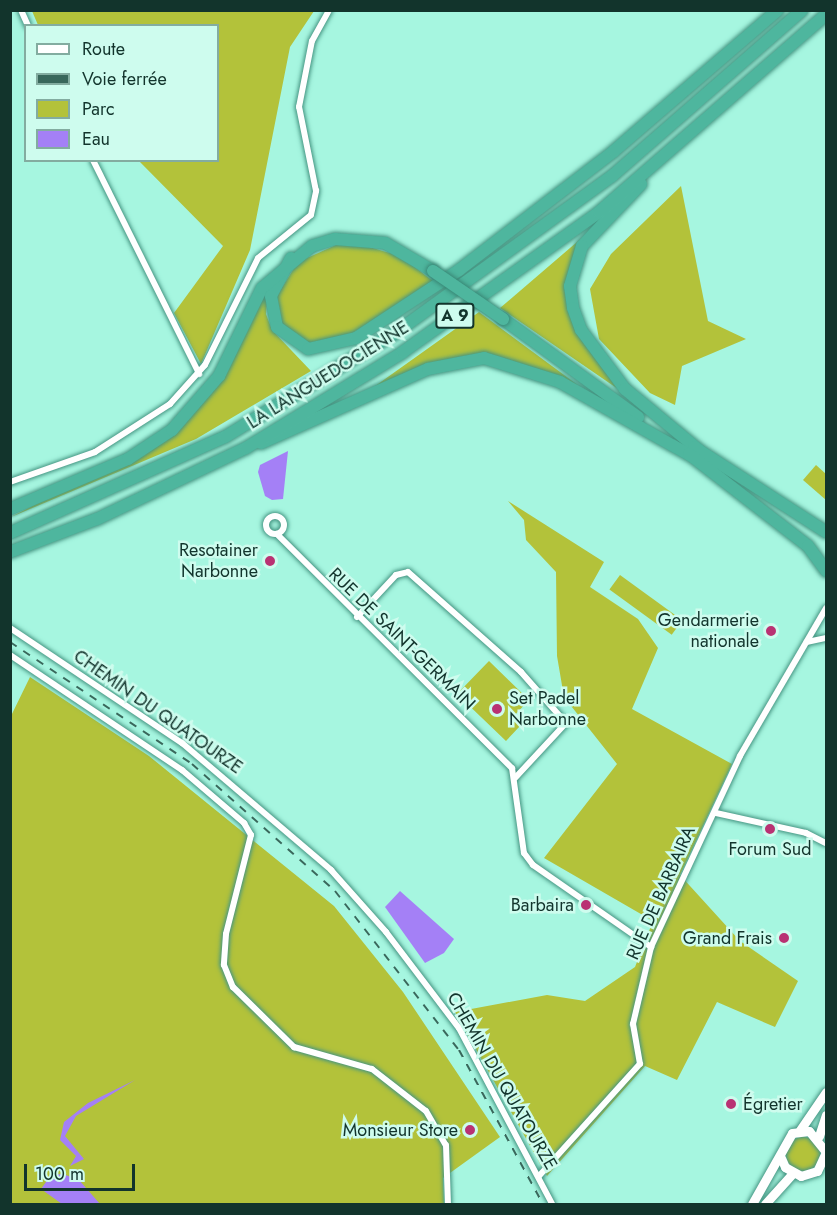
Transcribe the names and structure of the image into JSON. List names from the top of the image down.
{
  "streets": {
    "highway": ["A 9", "LA LANGUEDOCIENNE"],
    "street": ["RUE DE SAINT-GERMAIN", "CHEMIN DU QUATOURZE", "RUE DE BARBAIRA"]
  },
  "crossings": [
    ["RUE DE SAINT-GERMAIN", "RUE DE BARBAIRA"],
    ["CHEMIN DU QUATOURZE", "RUE DE BARBAIRA"]
  ],
  "places": [
    "Resotainer Narbonne",
    "Gendarmerie nationale",
    "Set Padel Narbonne",
    "Forum Sud",
    "Barbaira",
    "Grand Frais",
    "Égretier",
    "Monsieur Store"
  ],
  "legend": [
    "Route",
    "Voie ferrée",
    "Parc",
    "Eau"
  ],
  "scale_bar": "100 m"
}
